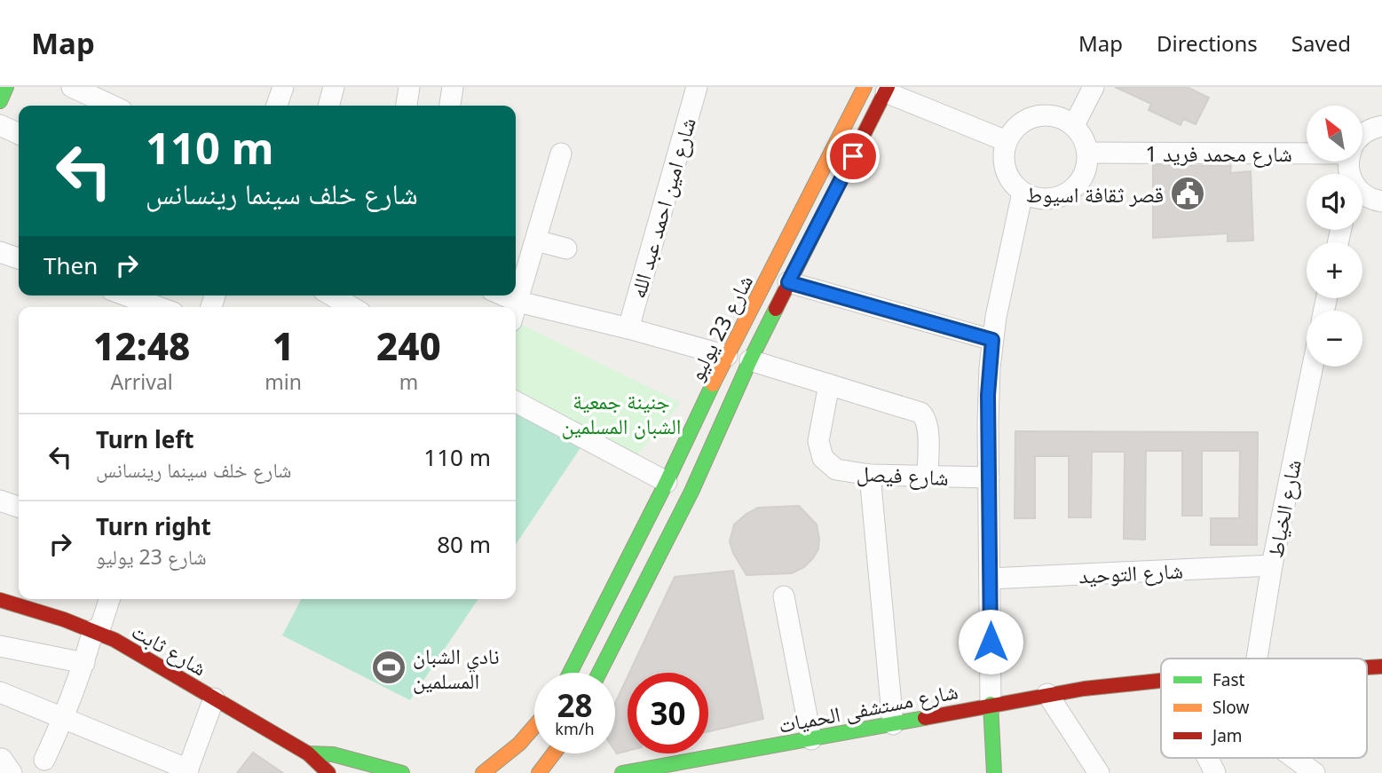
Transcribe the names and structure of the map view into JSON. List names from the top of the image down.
{
  "streets": {
    "main road": ["شارع 23 يوليو", "شارع ثابت", "شارع مستشفى الحميات"],
    "street": [
      "شارع محمد فريد 1",
      "شارع امين احمد عبد الله",
      "شارع فيصل",
      "شارع الخياط",
      "شارع التوحيد"
    ]
  },
  "crossings": [
    ["شارع الخياط", "شارع التوحيد"]
  ],
  "parks": ["جنينة جمعية الشبان المسلمين"],
  "places": {
    "public building": ["قصر ثقافة اسيوط"],
    "sports": ["نادي الشبان المسلمين"]
  },
  "legend": ["Fast", "Slow", "Jam"],
  "north": "top left",
  "page": {
    "header": "Map",
    "nav": ["Map", "Directions", "Saved"],
    "map_buttons": ["+", "−"],
    "turn": ["110 m", "شارع خلف سينما رينسانس"],
    "then": "Then",
    "eta": [
      "12:48",
      "Arrival",
      "1",
      "min",
      "240",
      "m"
    ],
    "list": [
      {
        "name": "Turn left",
        "note": "شارع خلف سينما رينسانس",
        "value": "110 m"
      },
      {
        "name": "Turn right",
        "note": "شارع 23 يوليو",
        "value": "80 m"
      }
    ],
    "speed": "28 km/h",
    "limit": "30"
  }
}
